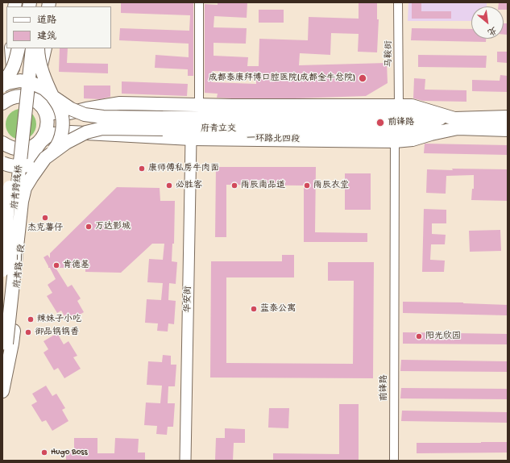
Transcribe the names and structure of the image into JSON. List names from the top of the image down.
{
  "streets": {
    "main road": [
      "府青立交",
      "一环路北四段",
      "府青跨线桥",
      "府青路二段"
    ],
    "street": ["马鞍街", "华安街", "前锋路"]
  },
  "crossings": [
    ["马鞍街", "一环路北四段"],
    ["府青立交", "一环路北四段"],
    ["一环路北四段", "府青路二段"],
    ["一环路北四段", "华安街"],
    ["一环路北四段", "前锋路"]
  ],
  "places": [
    "成都泰康拜博口腔医院(成都金牛总院)",
    "前锋路",
    "康师傅私房牛肉面",
    "必胜客",
    "雨辰南品道",
    "雨辰衣堂",
    "杰克薯仔",
    "万达影城",
    "肯德基",
    "蓝泰公寓",
    "辣妹子小吃",
    "御品锅锅香",
    "阳光欣园",
    "Hugo Boss"
  ],
  "legend": ["道路", "建筑"],
  "north": "bottom right"
}
